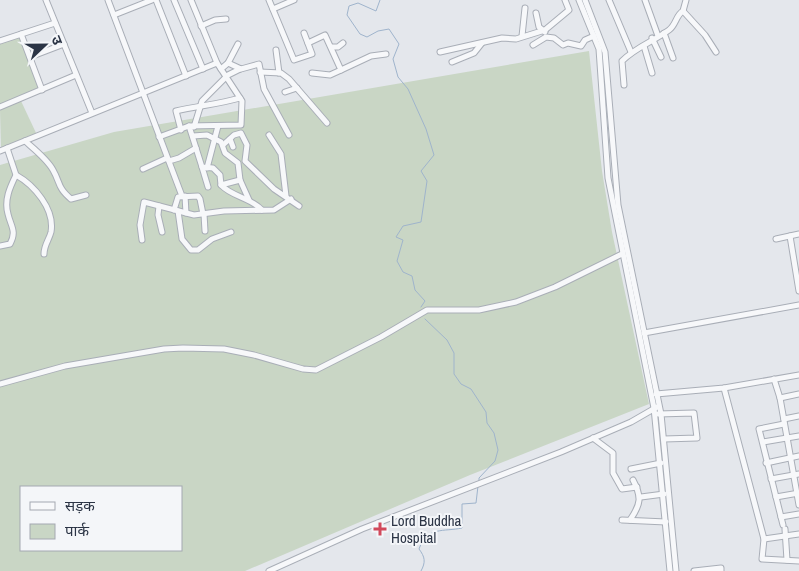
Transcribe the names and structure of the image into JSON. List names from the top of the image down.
{
  "places": {
    "health": ["Lord Buddha Hospital"]
  },
  "legend": ["सड़क", "पार्क"],
  "north": "right"
}
